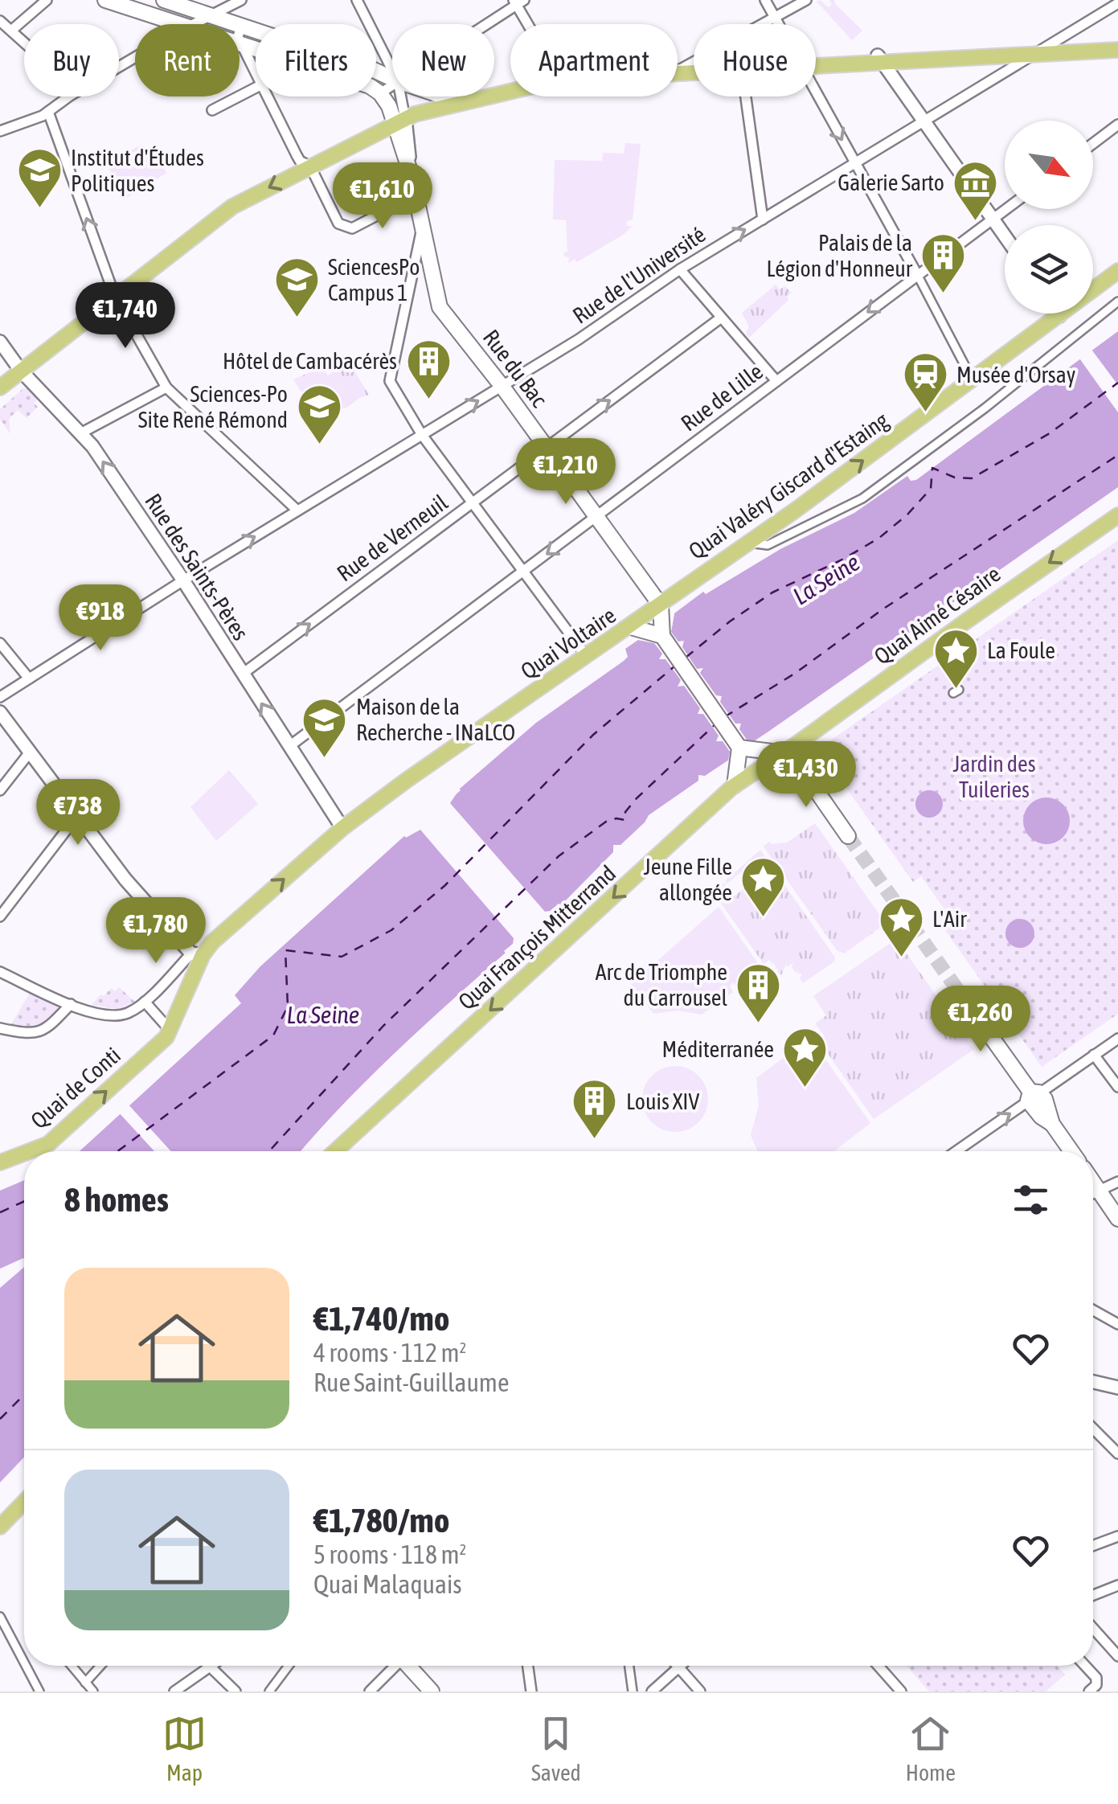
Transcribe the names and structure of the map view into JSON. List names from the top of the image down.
{
  "streets": {
    "main road": [
      "Rue du Bac",
      "Quai Valéry Giscard d'Estaing",
      "Quai Aimé Césaire",
      "Quai Voltaire",
      "Quai François Mitterrand",
      "Quai de Conti"
    ],
    "street": [
      "Rue de l'Université",
      "Rue de Lille",
      "Rue de Verneuil",
      "Rue des Saints-Pères"
    ]
  },
  "crossings": [
    ["Rue de l'Université", "Rue du Bac"],
    ["Rue de l'Université", "Rue des Saints-Pères"],
    ["Rue du Bac", "Rue de Lille"],
    ["Rue du Bac", "Quai Valéry Giscard d'Estaing"],
    ["Rue du Bac", "Rue de Verneuil"],
    ["Rue du Bac", "Quai Voltaire"],
    ["Rue de Lille", "Rue des Saints-Pères"],
    ["Quai Valéry Giscard d'Estaing", "Quai Voltaire"],
    ["Rue de Verneuil", "Rue des Saints-Pères"],
    ["Rue des Saints-Pères", "Quai Voltaire"],
    ["Quai Aimé Césaire", "Quai François Mitterrand"]
  ],
  "one_way": [
    "Quai Valéry Giscard d'Estaing",
    "Rue de Verneuil",
    "Rue des Saints-Pères",
    "Quai Aimé Césaire",
    "Quai François Mitterrand",
    "Quai de Conti"
  ],
  "water": ["La Seine"],
  "parks": ["Jardin des Tuileries"],
  "places": {
    "school or university": [
      "Institut d'Études Politiques",
      "SciencesPo Campus 1",
      "Sciences-Po Site René Rémond",
      "Maison de la Recherche - INaLCO"
    ],
    "museum": ["Galerie Sarto"],
    "building": [
      "Palais de la Légion d'Honneur",
      "Hôtel de Cambacérès",
      "Arc de Triomphe du Carrousel",
      "Louis XIV"
    ],
    "station": ["Musée d'Orsay"],
    "place": [
      "La Foule",
      "Jeune Fille allongée",
      "L'Air",
      "Méditerranée"
    ]
  },
  "north": "bottom right",
  "page": {
    "chip": [
      "Buy",
      "Rent",
      "Filters",
      "New",
      "Apartment",
      "House"
    ],
    "price": [
      "€1,610",
      "€1,740",
      "€1,210",
      "€918",
      "€1,430",
      "€738",
      "€1,780",
      "€1,260"
    ],
    "heading": "8 homes",
    "list": [
      {
        "name": "€1,740/mo",
        "note": "4 rooms · 112 m² · Rue Saint-Guillaume"
      },
      {
        "name": "€1,780/mo",
        "note": "5 rooms · 118 m² · Quai Malaquais"
      }
    ],
    "tabs": ["Map", "Saved", "Home"]
  }
}
